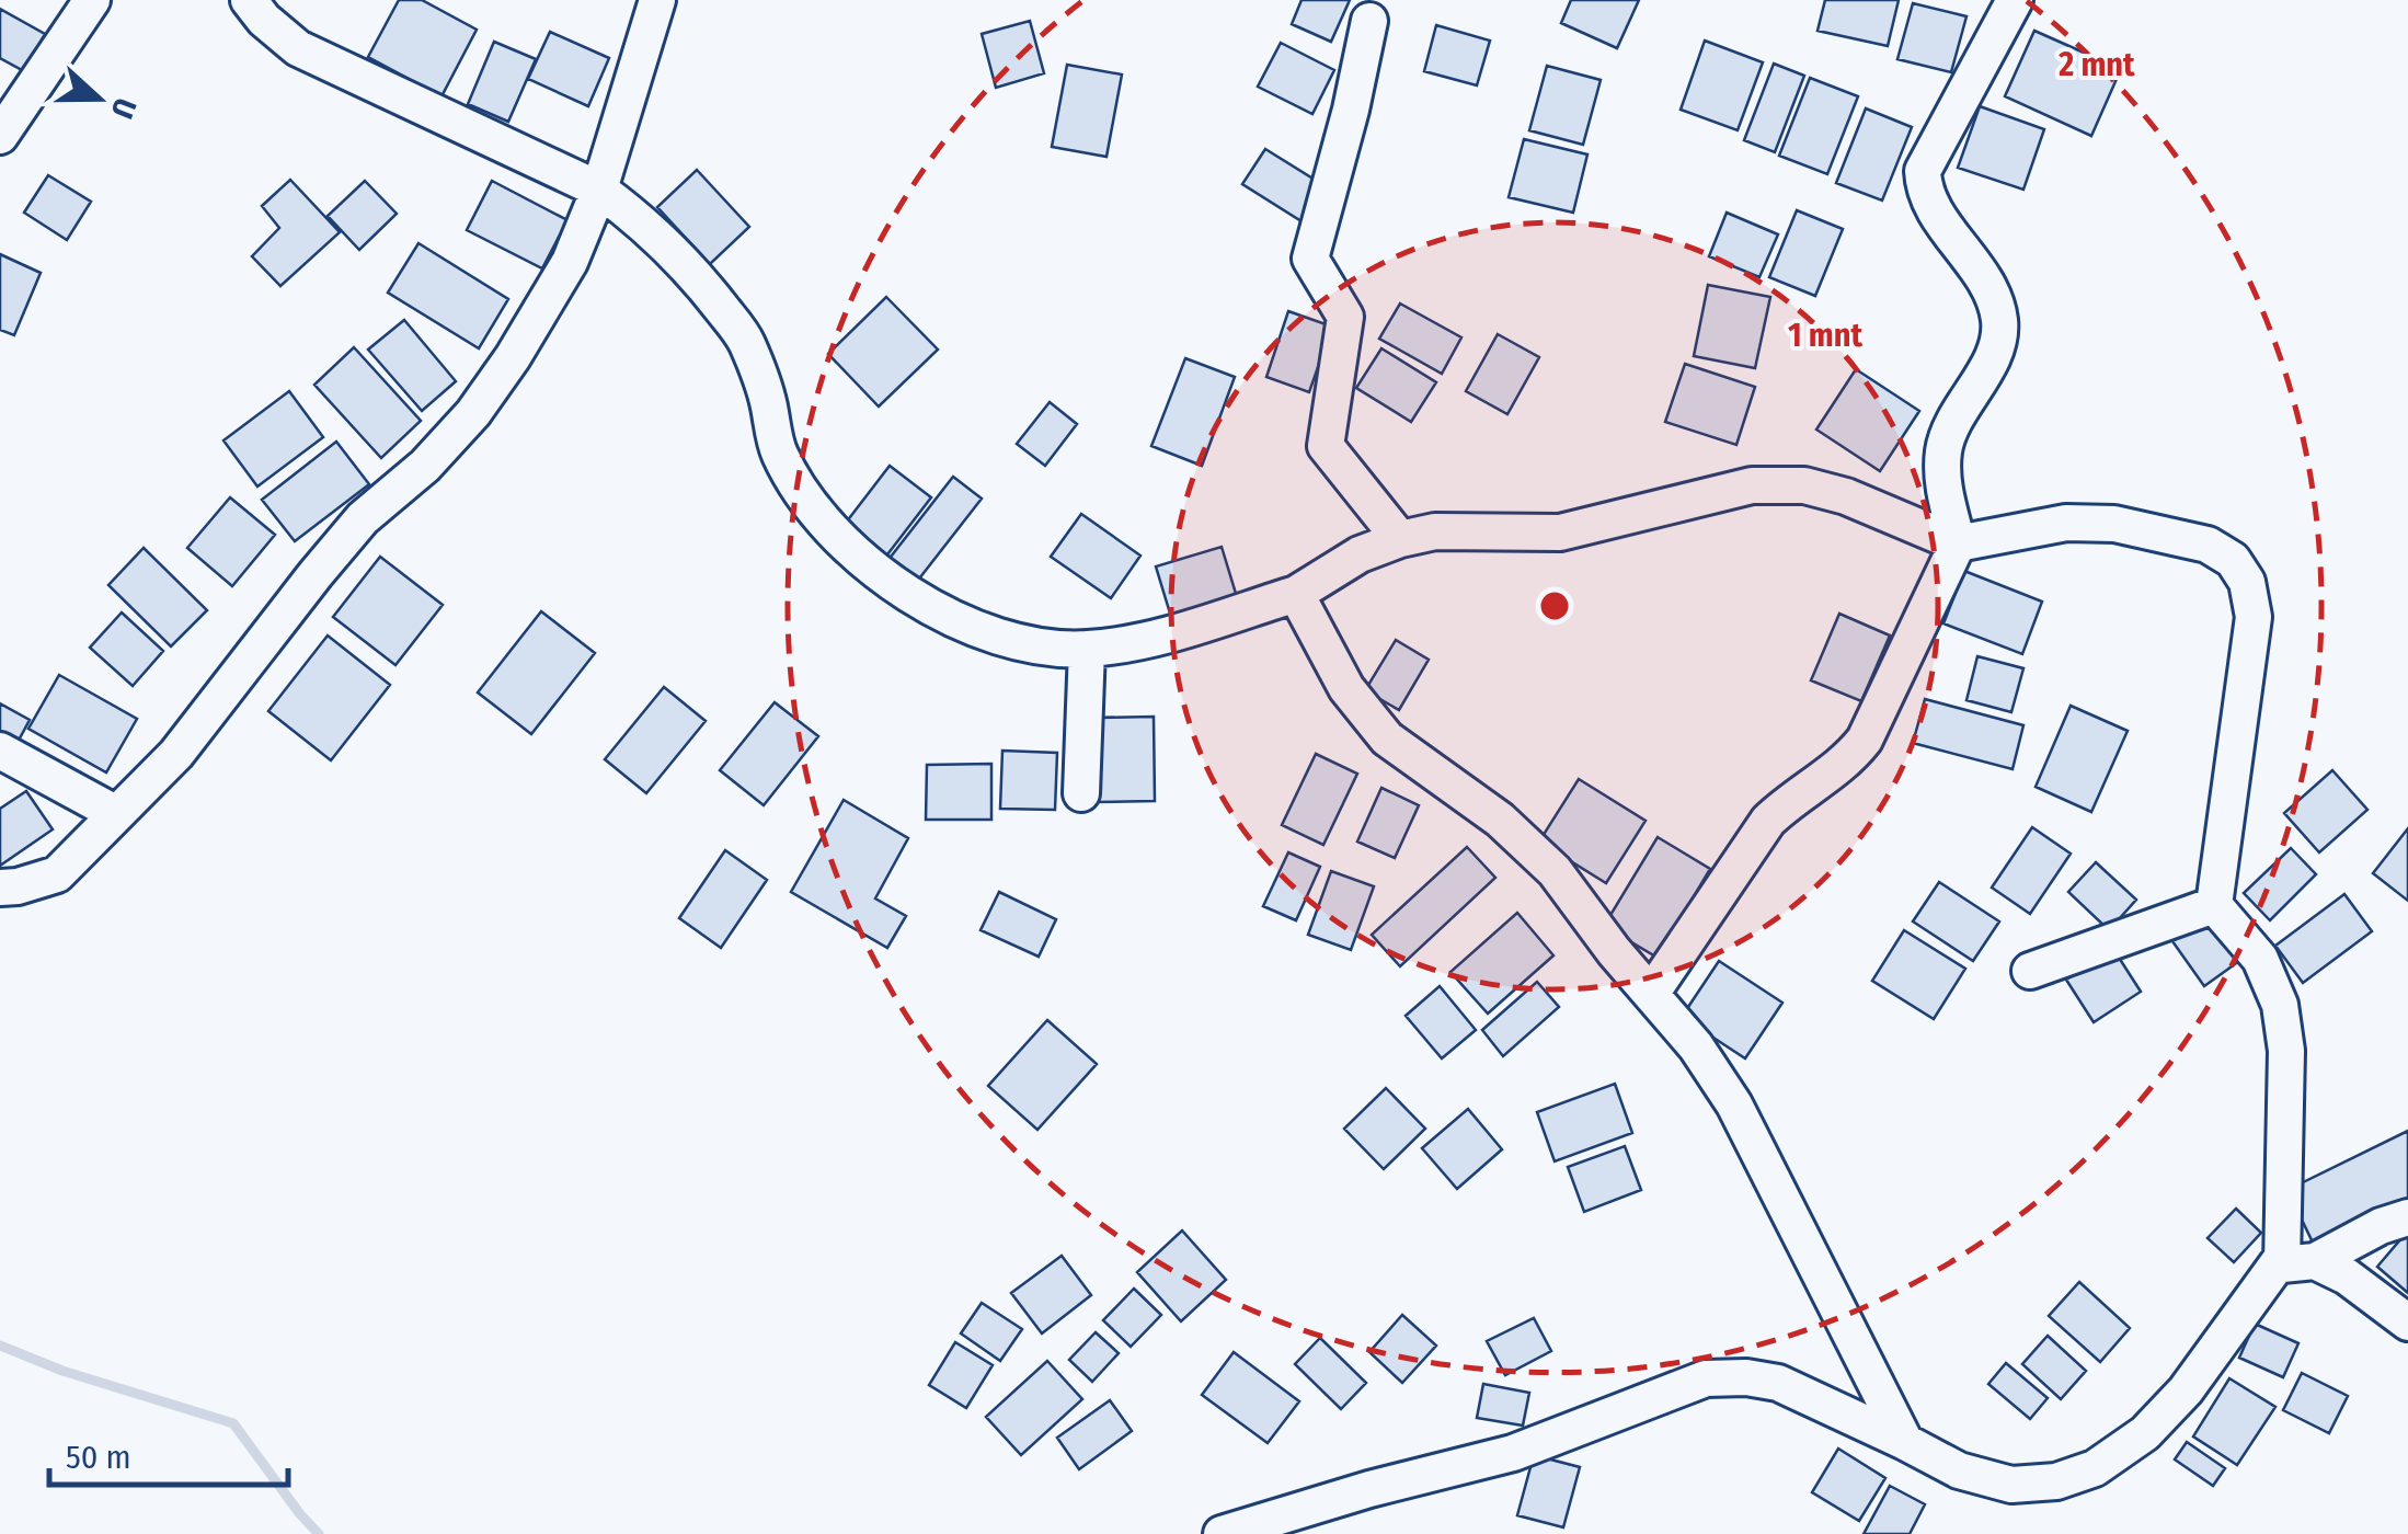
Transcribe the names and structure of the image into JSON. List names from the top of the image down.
{
  "scale_bar": "50 m",
  "north": "right",
  "rings": ["2 mnt", "1 mnt"]
}
